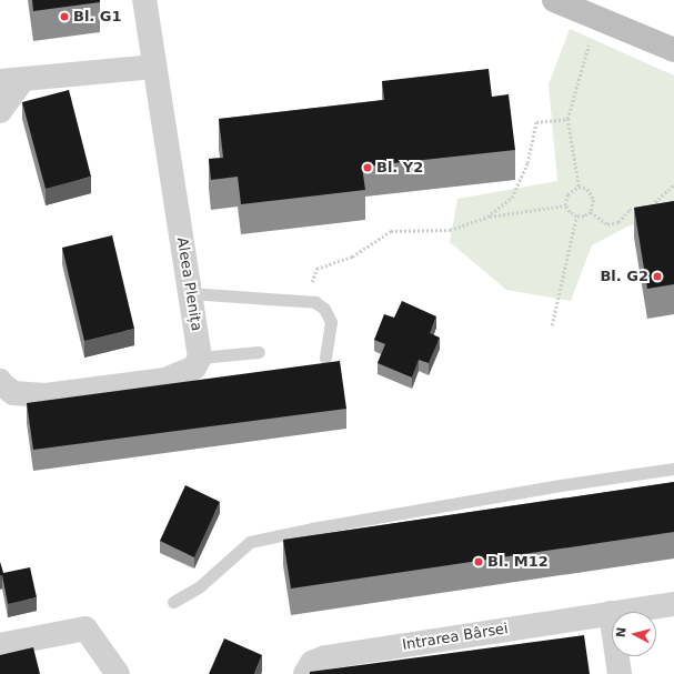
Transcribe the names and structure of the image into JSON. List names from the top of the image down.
{
  "streets": {
    "street": ["Aleea Plenița", "Intrarea Bârsei"]
  },
  "places": [
    "Bl. G1",
    "Bl. Y2",
    "Bl. G2",
    "Bl. M12"
  ],
  "north": "left"
}
